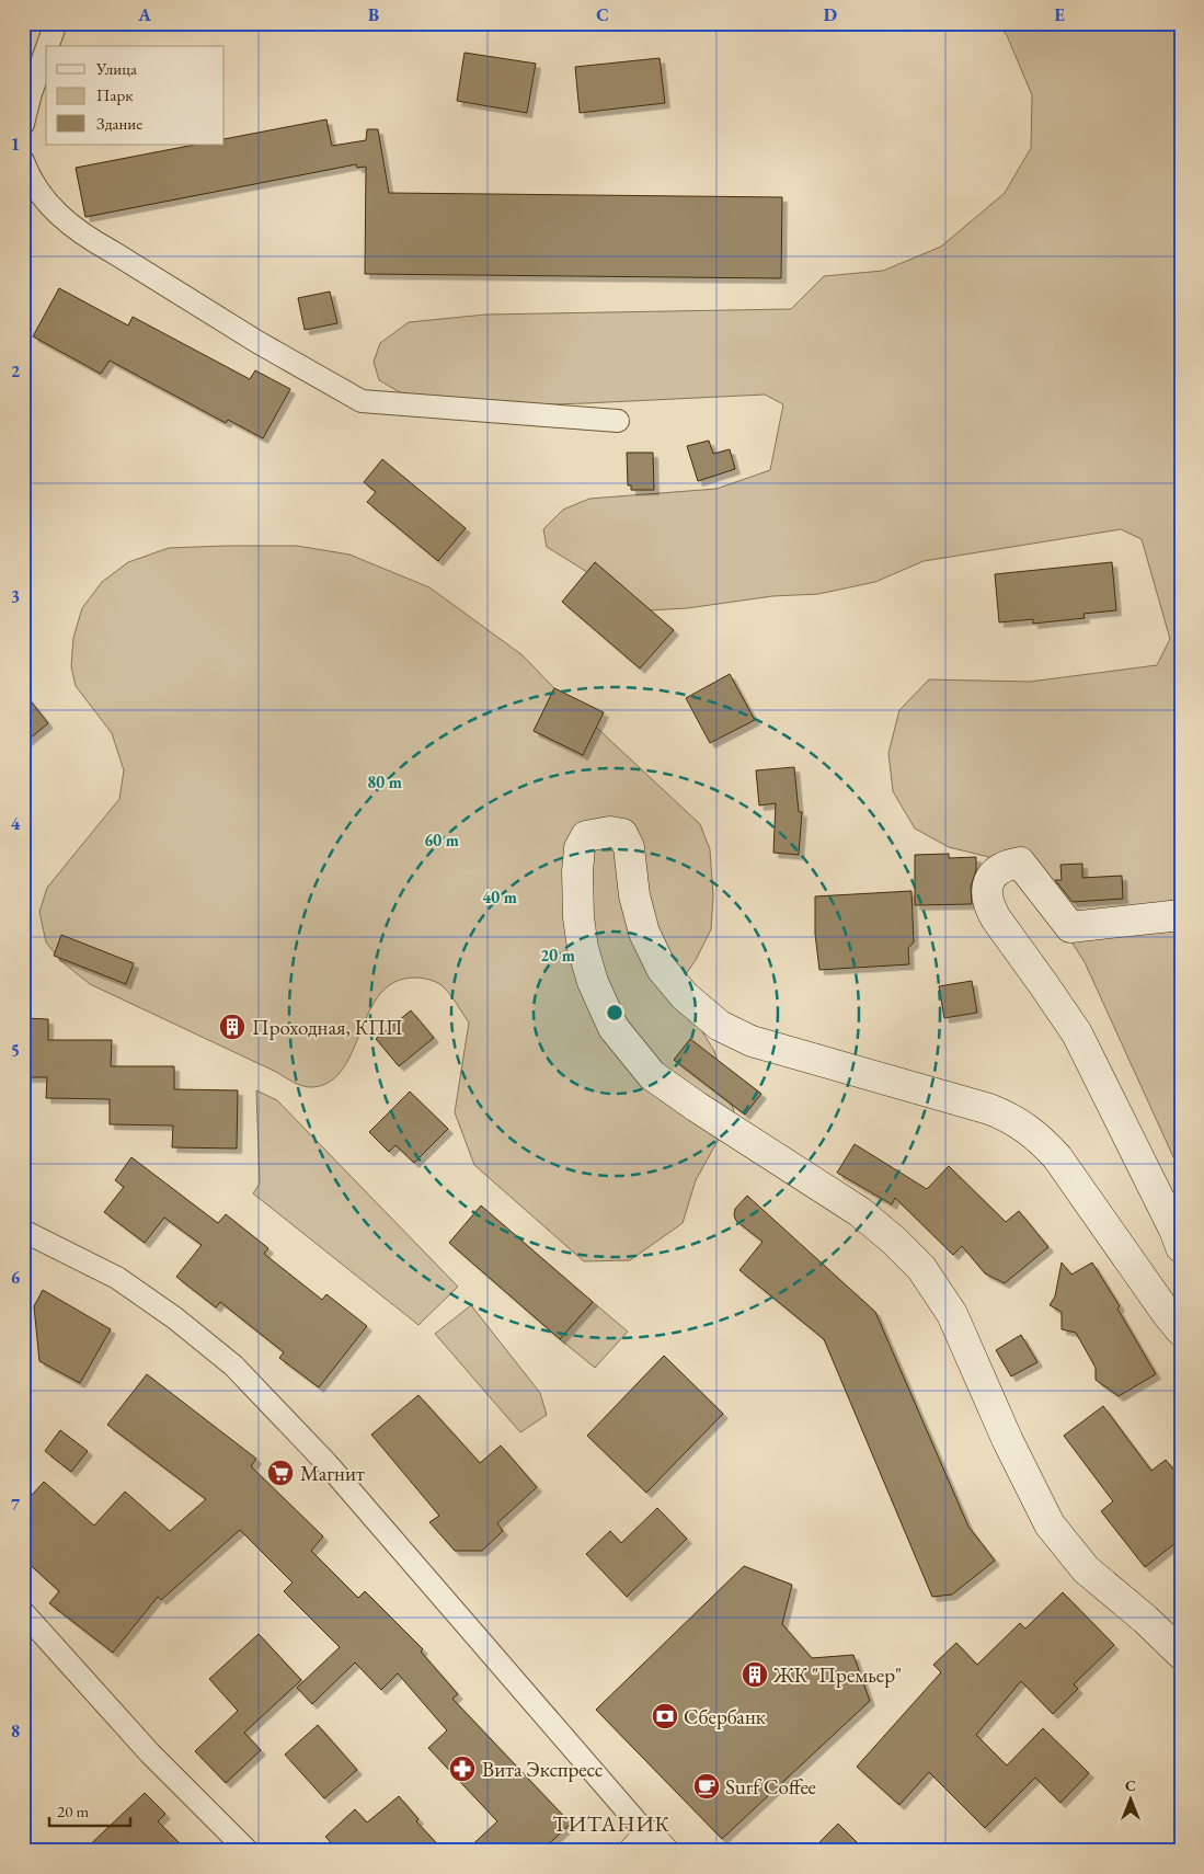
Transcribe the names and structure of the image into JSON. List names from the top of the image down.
{
  "districts": ["ТИТАНИК"],
  "places": {
    "building": ["Проходная, КПП", "ЖК \"Премьер\""],
    "supermarket": ["Магнит"],
    "bank": ["Сбербанк"],
    "pharmacy": ["Вита Экспресс"],
    "cafe": ["Surf Coffee"]
  },
  "legend": ["Улица", "Парк", "Здание"],
  "scale_bar": "20 m",
  "north": "top",
  "grid": {
    "columns": [
      "A",
      "B",
      "C",
      "D",
      "E"
    ],
    "rows": [
      "1",
      "2",
      "3",
      "4",
      "5",
      "6",
      "7",
      "8"
    ]
  },
  "rings": [
    "80 m",
    "60 m",
    "40 m",
    "20 m"
  ]
}
